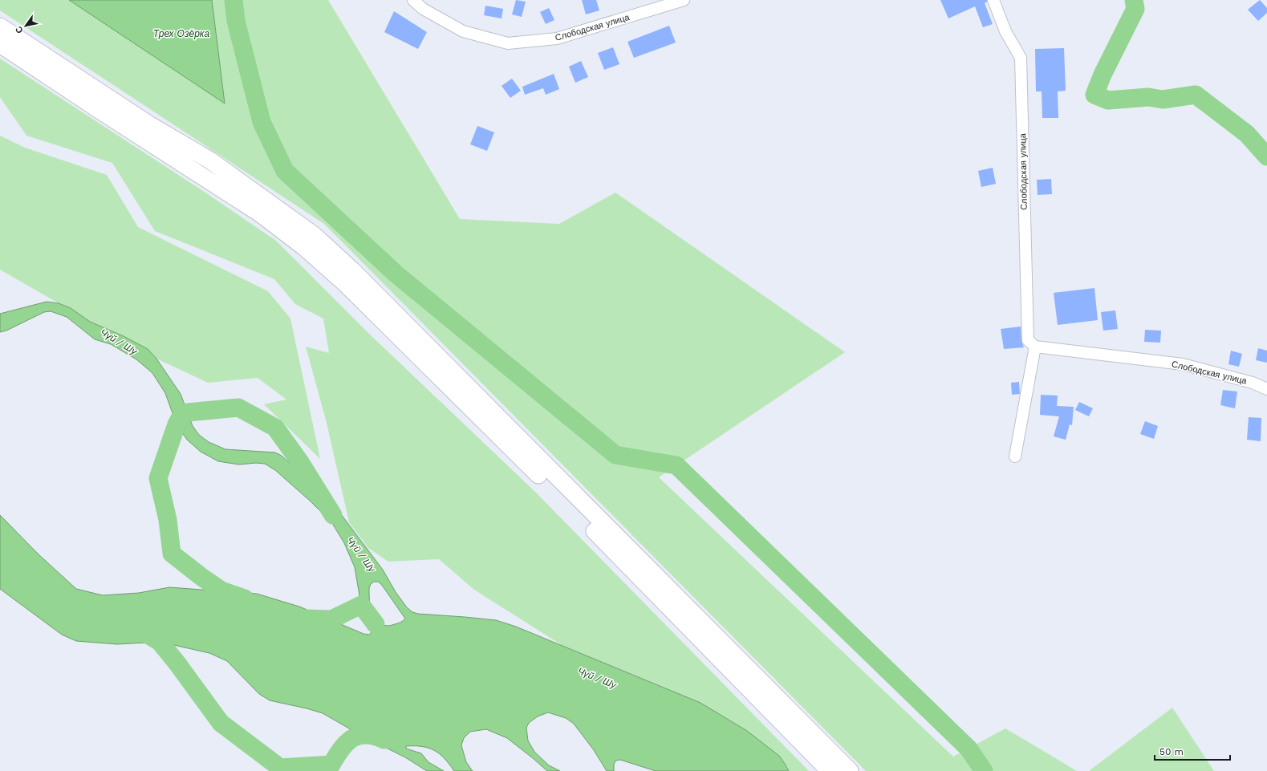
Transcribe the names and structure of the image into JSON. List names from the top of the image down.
{
  "streets": {
    "street": ["Слободская улица"]
  },
  "water": ["Трех Озёрка", "Чүй / Шу"],
  "scale_bar": "50 m",
  "north": "bottom left"
}
